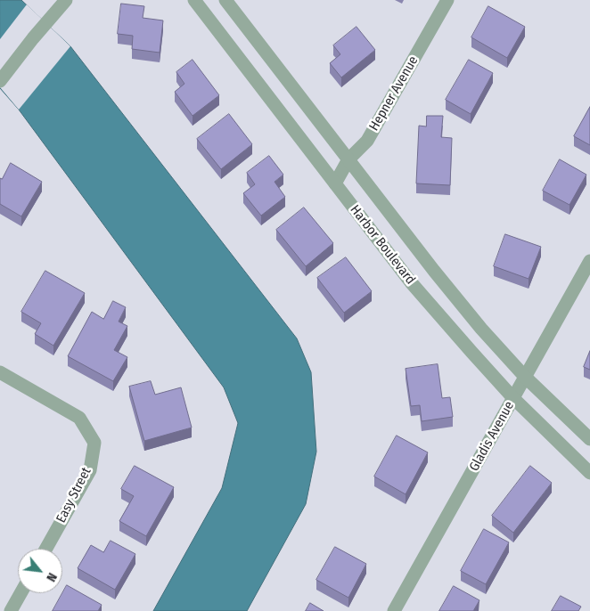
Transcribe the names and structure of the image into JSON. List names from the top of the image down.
{
  "streets": {
    "street": [
      "Hepner Avenue",
      "Harbor Boulevard",
      "Gladis Avenue",
      "Easy Street"
    ]
  },
  "crossings": [
    ["Hepner Avenue", "Harbor Boulevard"],
    ["Harbor Boulevard", "Gladis Avenue"]
  ],
  "north": "bottom right"
}
